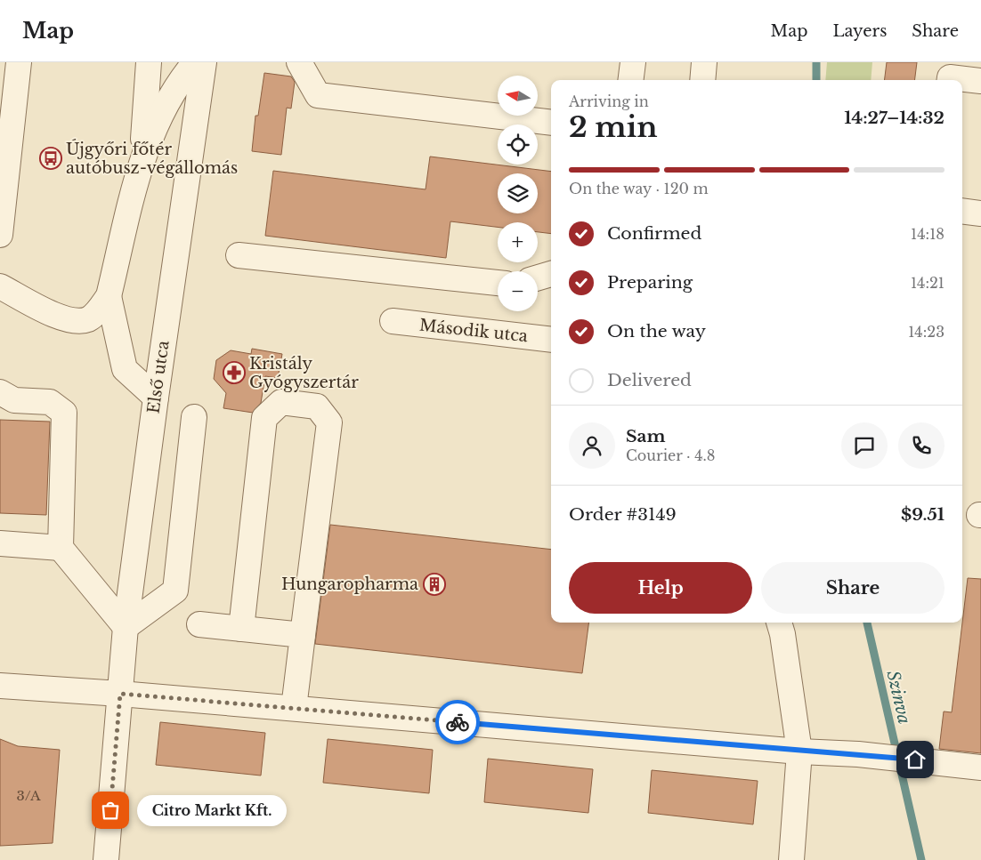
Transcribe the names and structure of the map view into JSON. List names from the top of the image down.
{
  "streets": {
    "street": ["Második utca", "Első utca"]
  },
  "water": ["Szinva"],
  "places": {
    "bus stop": ["Újgyőri főtér autóbusz-végállomás"],
    "pharmacy": ["Kristály Gyógyszertár"],
    "building": ["Hungaropharma"],
    "other": ["Citro Markt Kft."]
  },
  "house_numbers": ["3/A"],
  "north": "left",
  "page": {
    "header": "Map",
    "nav": ["Map", "Layers", "Share"],
    "map_buttons": ["+", "−"],
    "heading": ["2 min", "Arriving in", "14:27–14:32"],
    "panel": [
      "Sam",
      "Courier · 4.8",
      "Order #3149",
      "$9.51"
    ],
    "bar": "On the way · 120 m",
    "list": [
      ["Confirmed", "14:18"],
      ["Preparing", "14:21"],
      ["On the way", "14:23"],
      "Delivered"
    ],
    "buttons": ["Help", "Share"],
    "bubble": "Citro Markt Kft."
  }
}
